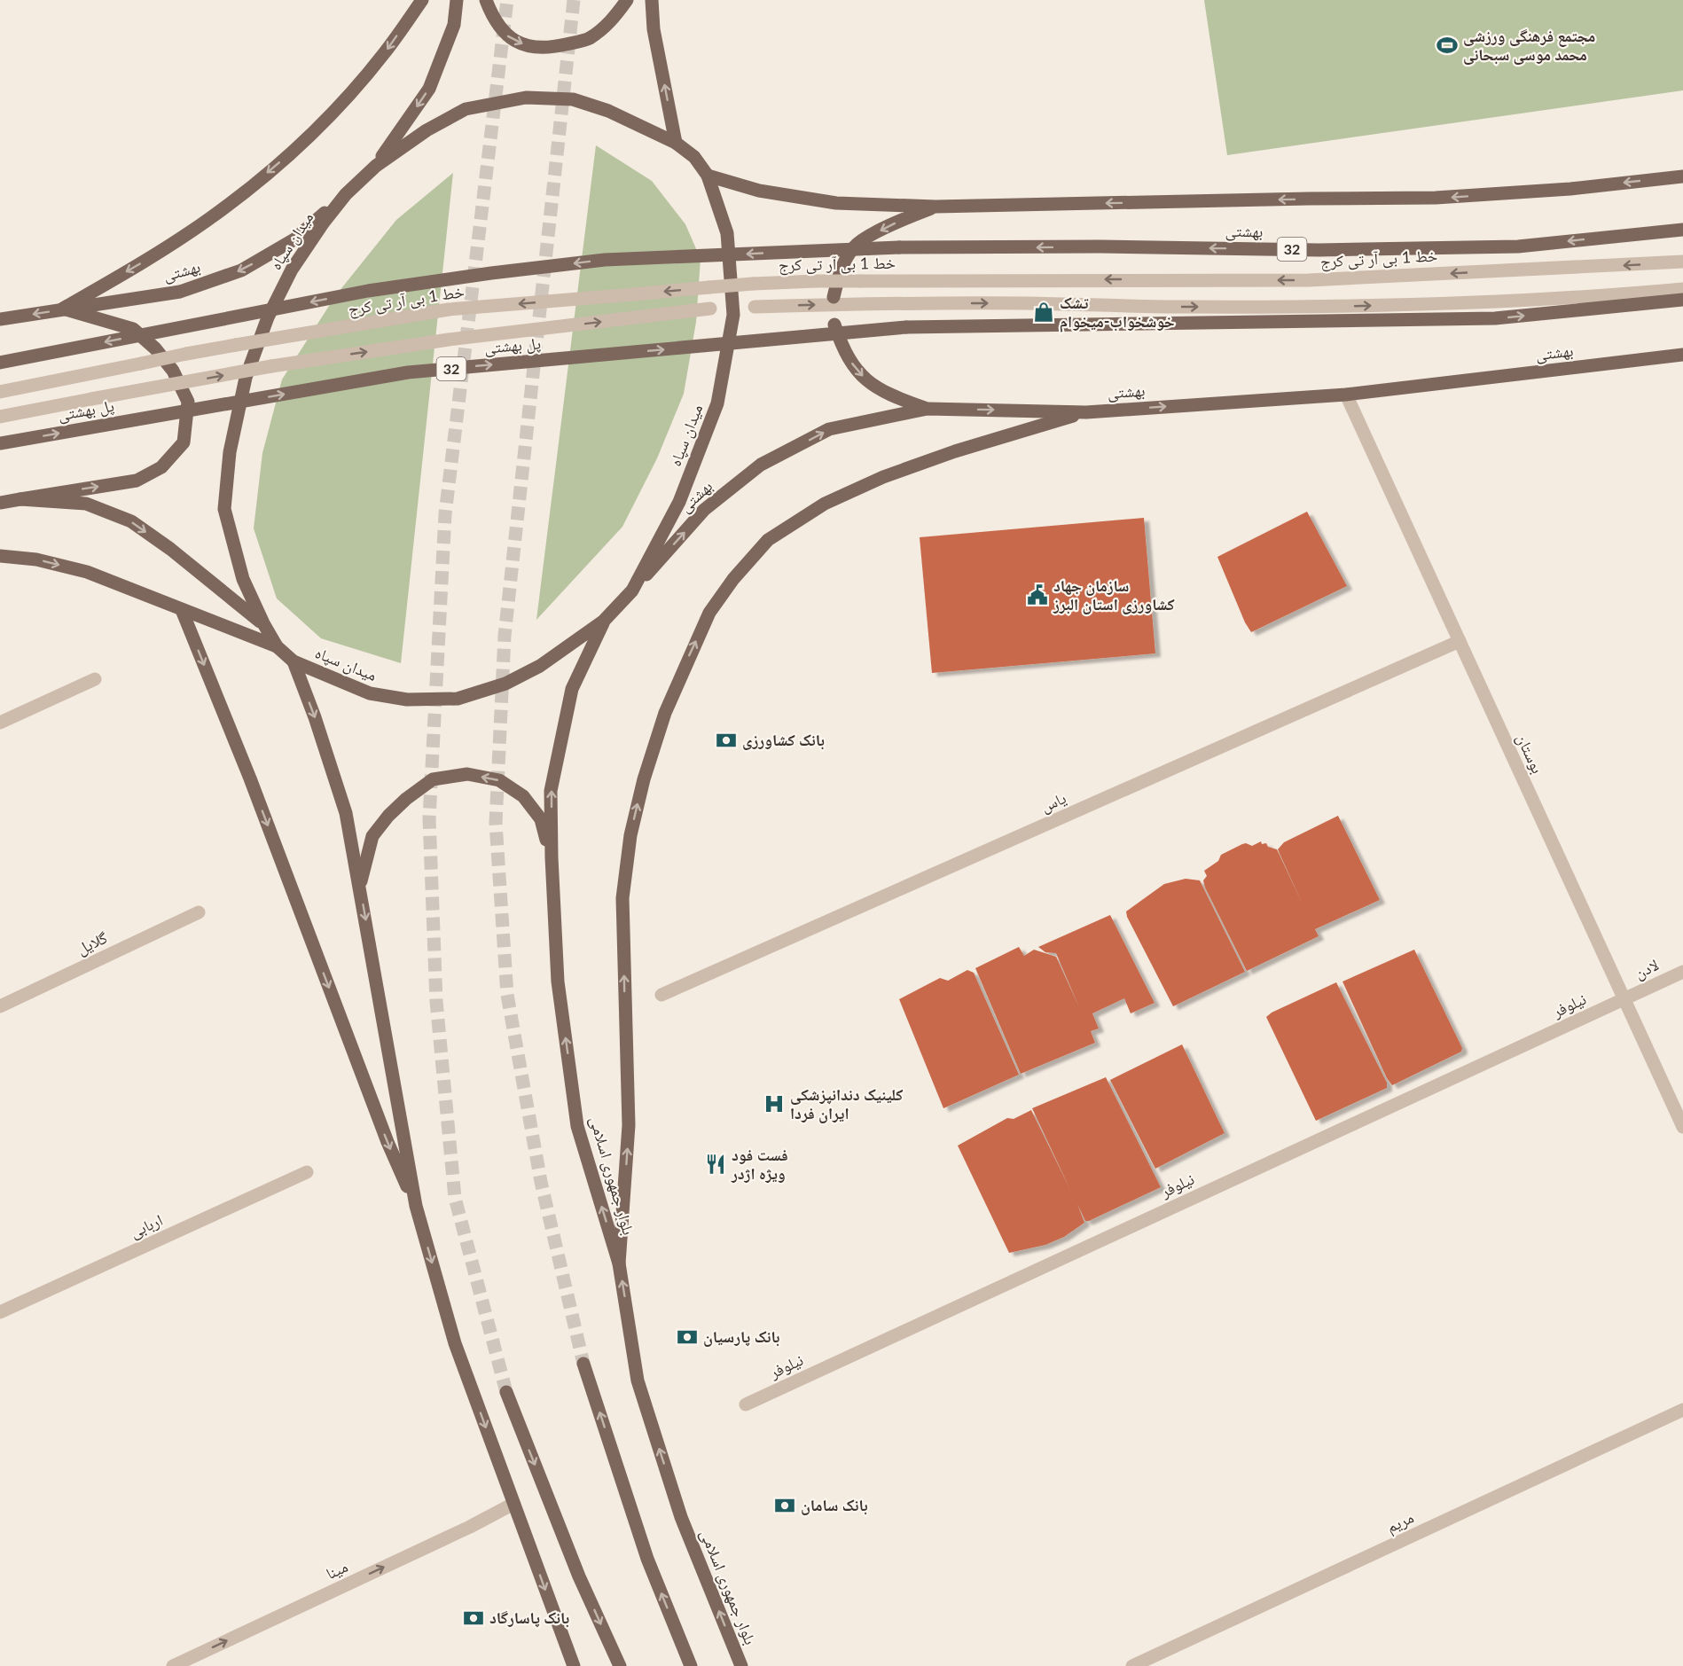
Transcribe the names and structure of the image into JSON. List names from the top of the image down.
{
  "streets": {
    "main road": [
      "بهشتی",
      "میدان سپاه",
      "32",
      "بهشتى",
      "پل بهشتی",
      "بلوار جمهوری اسلامی"
    ],
    "street": [
      "خط 1 بی آر تی کرج",
      "بوستان",
      "یاس",
      "گلایل",
      "لادن",
      "نیلوفر",
      "اربابی",
      "مریم",
      "مینا"
    ]
  },
  "crossings": [
    ["میدان سپاه", "بهشتى"],
    ["میدان سپاه", "بلوار جمهوری اسلامی"],
    ["بهشتى", "بوستان"],
    ["بوستان", "یاس"],
    ["بوستان", "لادن"],
    ["بوستان", "نیلوفر"],
    ["لادن", "نیلوفر"]
  ],
  "one_way": ["پل بهشتی", "مینا"],
  "places": {
    "sports": ["مجتمع فرهنگی ورزشی محمد موسی سبحانی"],
    "shop": ["تشک خوشخواب-میخوام"],
    "public building": ["سازمان جهاد کشاورزی استان البرز"],
    "bank": [
      "بانک کشاورزی",
      "بانک پارسیان",
      "بانک سامان",
      "بانک پاسارگاد"
    ],
    "hospital": ["کلینیک دندانپزشکی ایران فردا"],
    "restaurant": ["فست فود ویژه اژدر"]
  }
}
